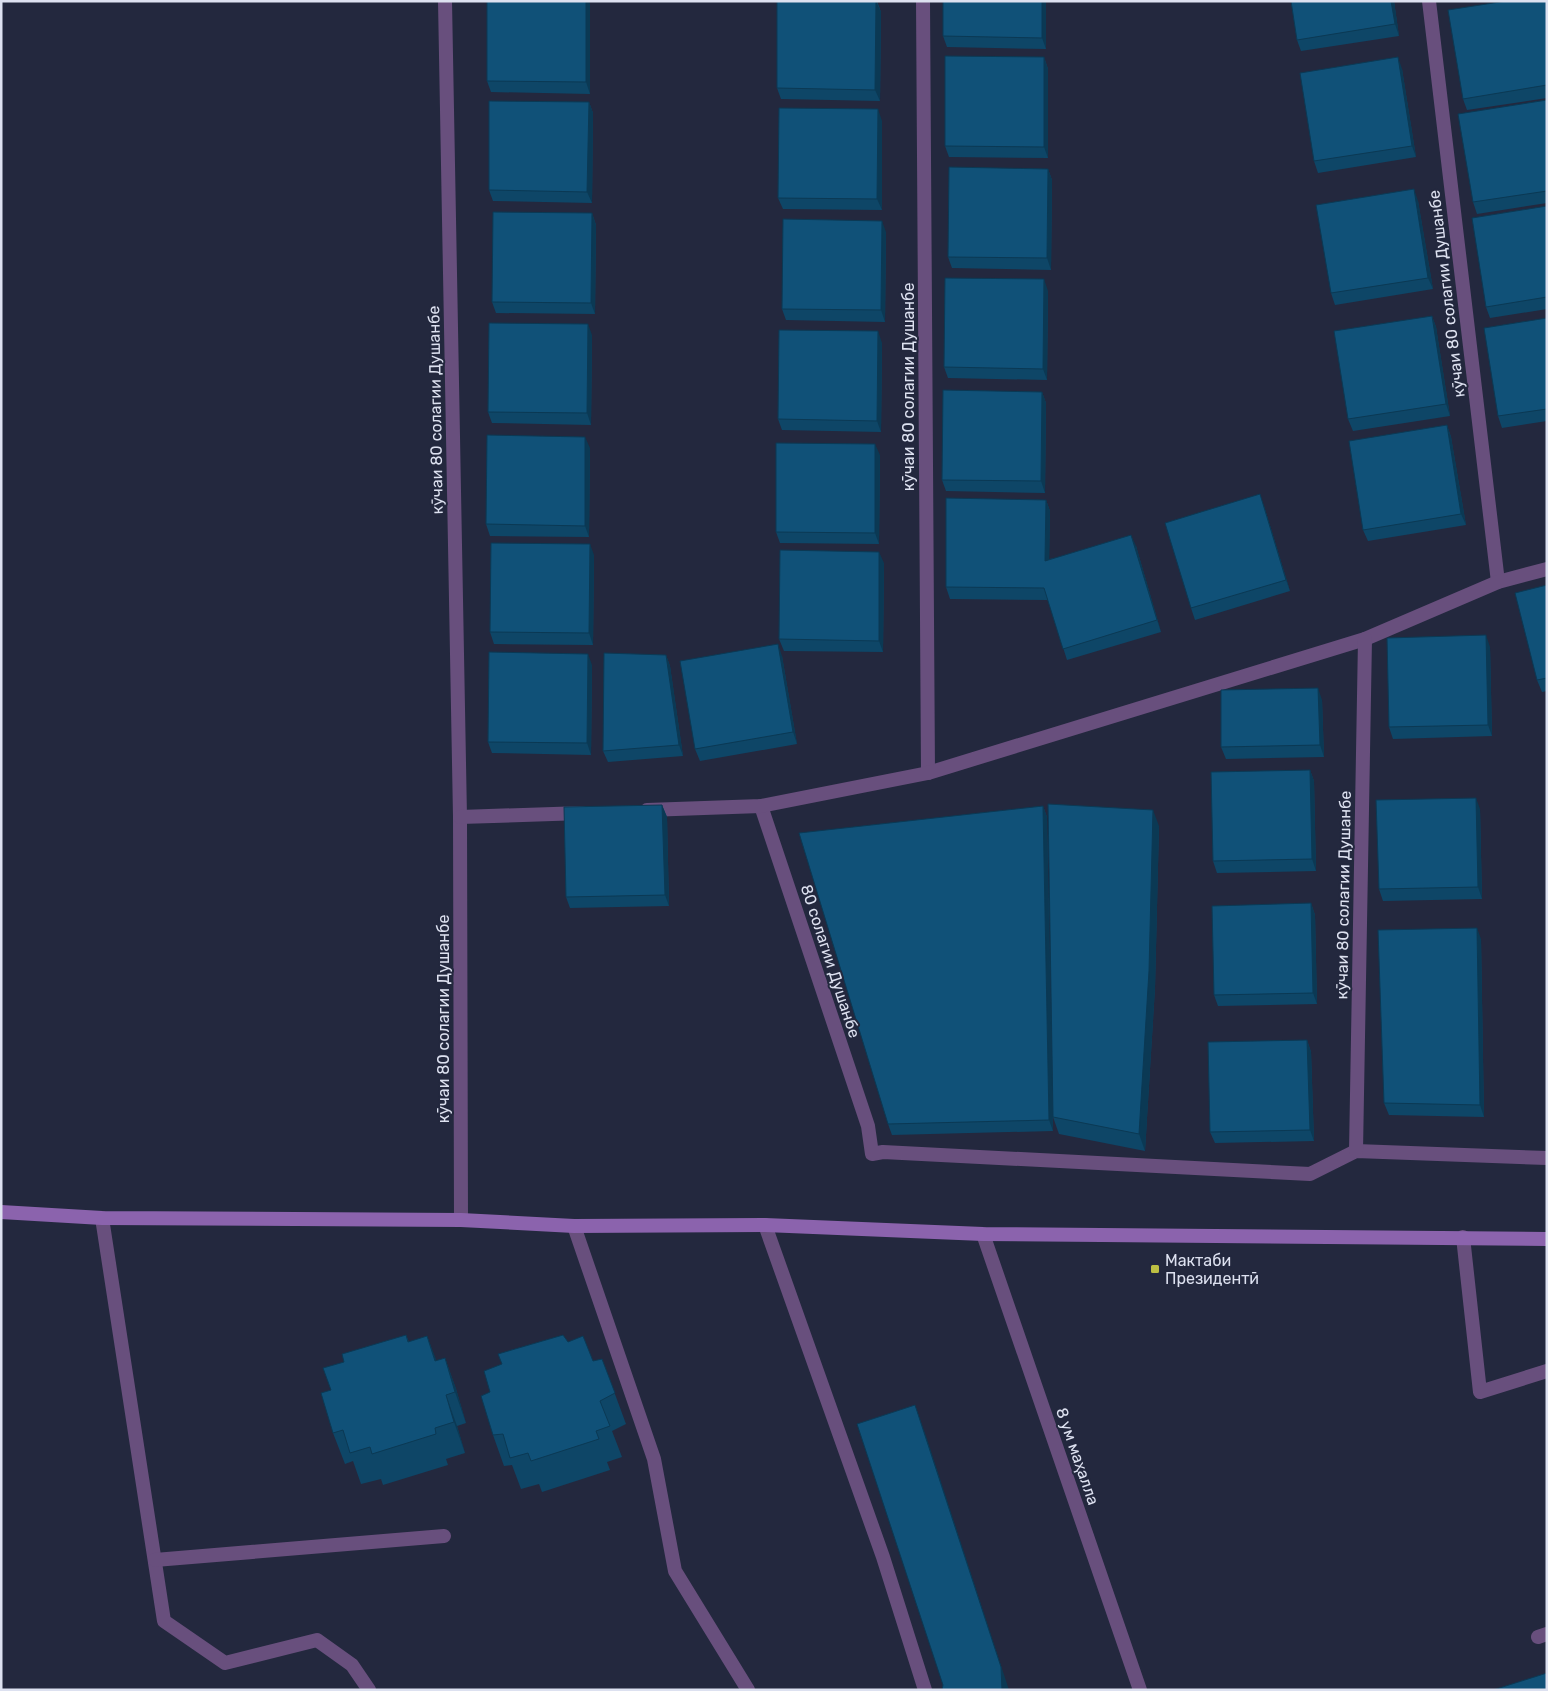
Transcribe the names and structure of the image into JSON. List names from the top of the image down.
{
  "streets": {
    "street": ["кӯчаи 80 солагии Душанбе", "80 солагии Душанбе", "8 ум маҳалла"]
  },
  "crossings": [
    ["кӯчаи 80 солагии Душанбе", "80 солагии Душанбе"]
  ],
  "places": {
    "transit": ["Мактаби Президентӣ"]
  }
}
